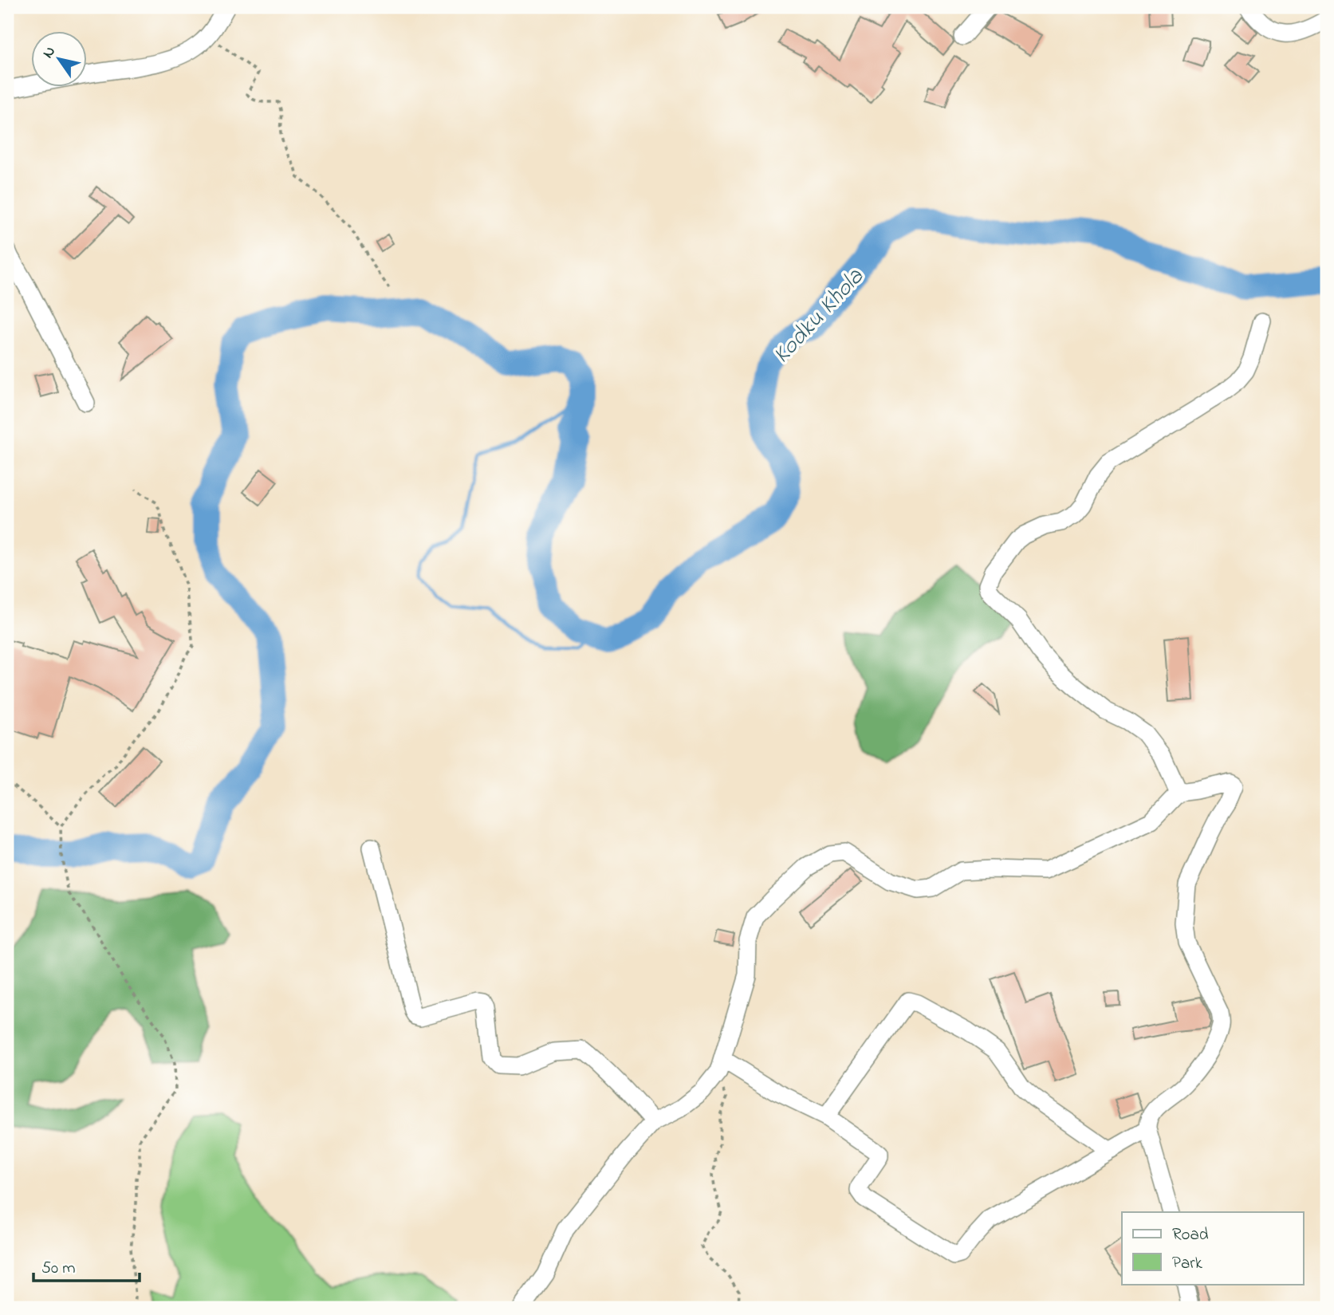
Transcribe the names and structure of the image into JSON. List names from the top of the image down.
{
  "water": ["Kodku Khola"],
  "legend": ["Road", "Park"],
  "scale_bar": "50 m",
  "north": "top left"
}
